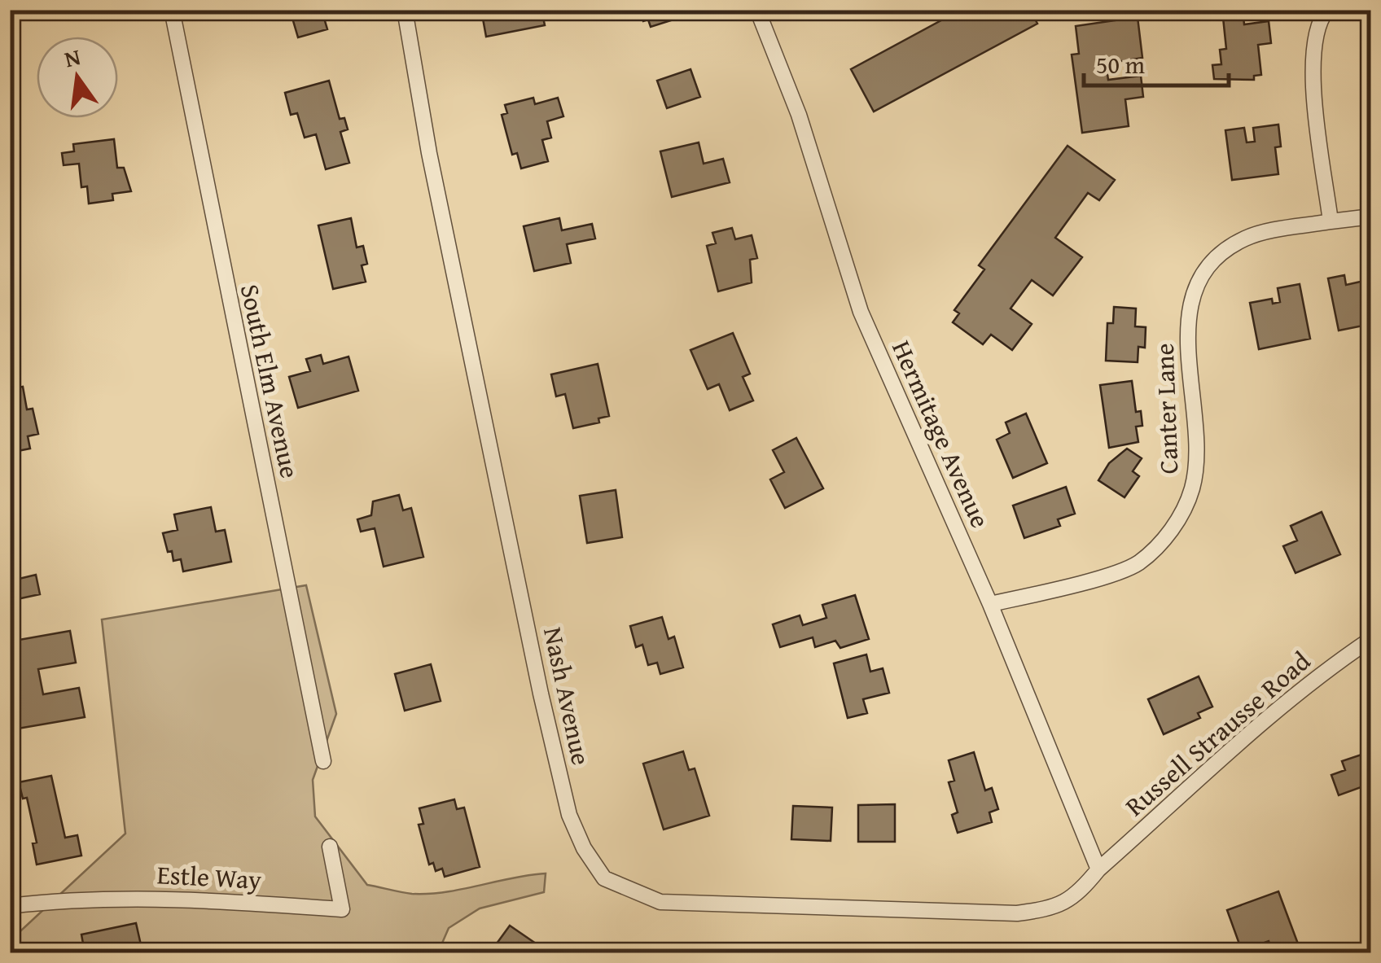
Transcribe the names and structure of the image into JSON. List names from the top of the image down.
{
  "streets": {
    "street": [
      "South Elm Avenue",
      "Canter Lane",
      "Hermitage Avenue",
      "Nash Avenue",
      "Russell Strausse Road",
      "Estle Way"
    ]
  },
  "crossings": [
    ["Canter Lane", "Hermitage Avenue"],
    ["Hermitage Avenue", "Nash Avenue"],
    ["Hermitage Avenue", "Russell Strausse Road"],
    ["Nash Avenue", "Russell Strausse Road"]
  ],
  "scale_bar": "50 m",
  "north": "top"
}
